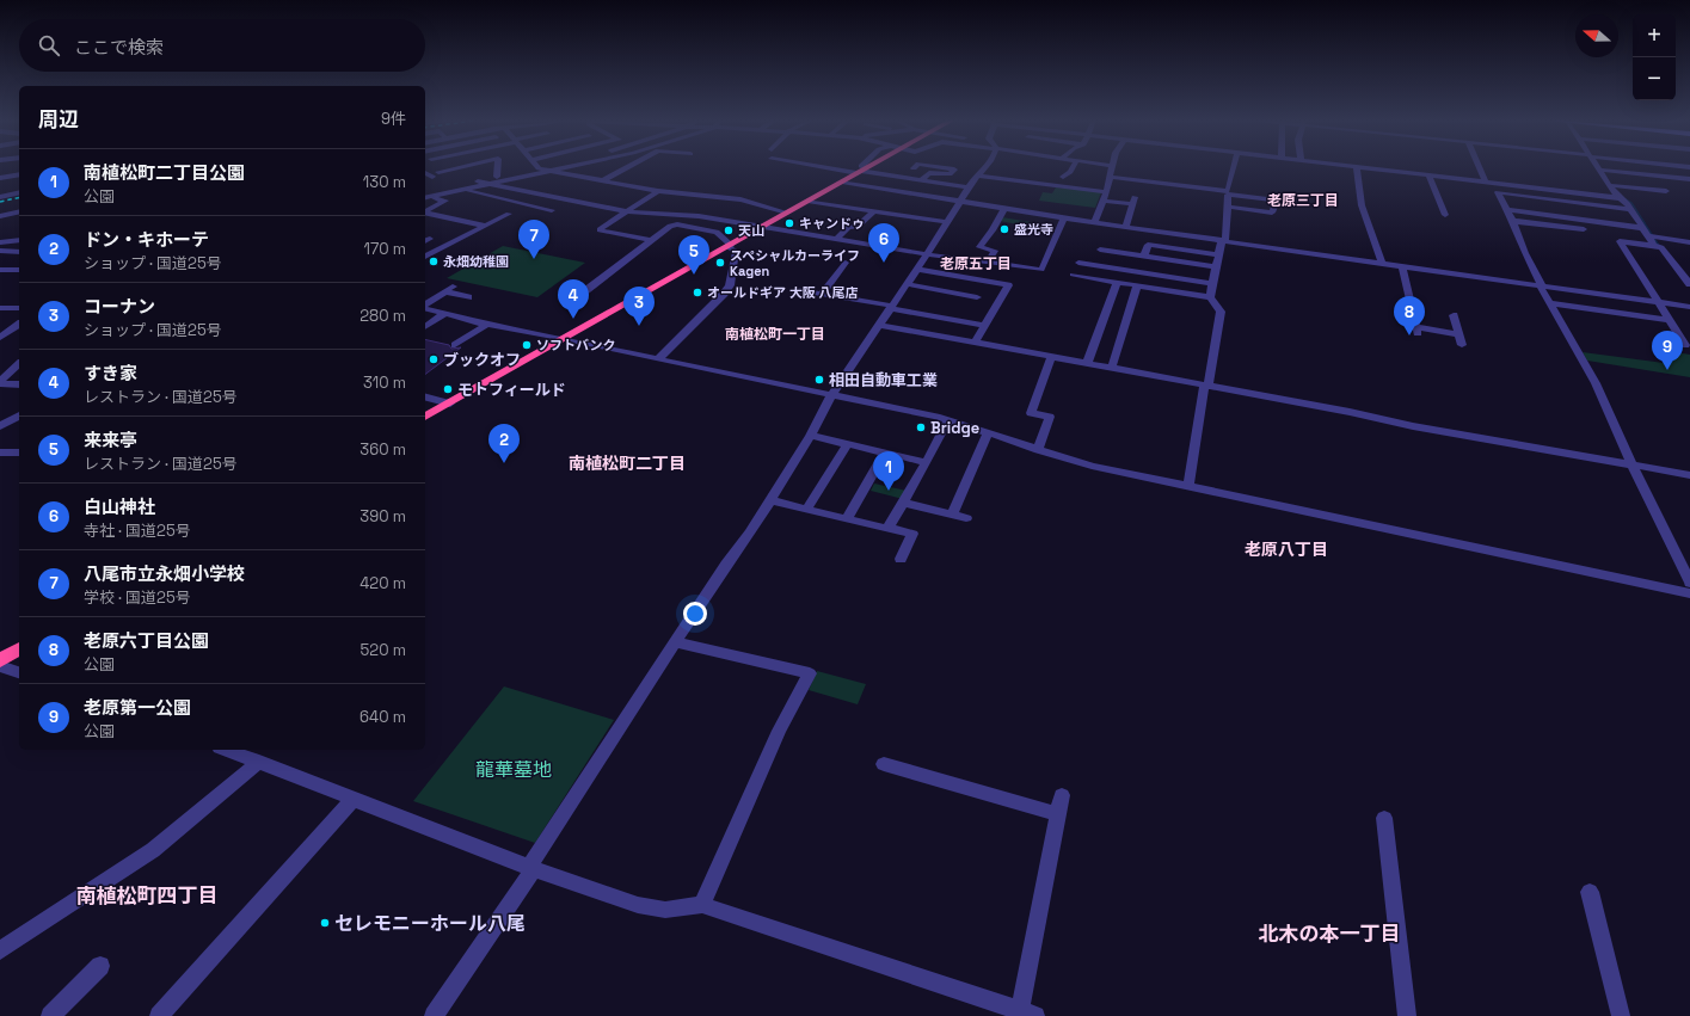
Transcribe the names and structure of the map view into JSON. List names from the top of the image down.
{
  "districts": [
    "老原三丁目",
    "老原五丁目",
    "南植松町一丁目",
    "南植松町二丁目",
    "老原八丁目",
    "南植松町四丁目",
    "北木の本一丁目"
  ],
  "parks": ["龍華墓地"],
  "places": [
    "キャンドゥ",
    "盛光寺",
    "天山",
    "永畑幼稚園",
    "スペシャルカーライフ Kagen",
    "オールドギア 大阪 八尾店",
    "ソフトバンク",
    "ブックオフ",
    "相田自動車工業",
    "モトフィールド",
    "Bridge",
    "セレモニーホール八尾"
  ],
  "north": "left",
  "page": {
    "map_buttons": ["+", "−"],
    "search": "ここで検索",
    "heading": ["周辺", "9件"],
    "list": [
      {
        "mark": "1",
        "name": "南植松町二丁目公園",
        "note": "公園",
        "value": "130 m"
      },
      {
        "mark": "2",
        "name": "ドン・キホーテ",
        "note": "ショップ · 国道25号",
        "value": "170 m"
      },
      {
        "mark": "3",
        "name": "コーナン",
        "note": "ショップ · 国道25号",
        "value": "280 m"
      },
      {
        "mark": "4",
        "name": "すき家",
        "note": "レストラン · 国道25号",
        "value": "310 m"
      },
      {
        "mark": "5",
        "name": "来来亭",
        "note": "レストラン · 国道25号",
        "value": "360 m"
      },
      {
        "mark": "6",
        "name": "白山神社",
        "note": "寺社 · 国道25号",
        "value": "390 m"
      },
      {
        "mark": "7",
        "name": "八尾市立永畑小学校",
        "note": "学校 · 国道25号",
        "value": "420 m"
      },
      {
        "mark": "8",
        "name": "老原六丁目公園",
        "note": "公園",
        "value": "520 m"
      },
      {
        "mark": "9",
        "name": "老原第一公園",
        "note": "公園",
        "value": "640 m"
      }
    ],
    "pins": [
      "7",
      "6",
      "5",
      "4",
      "3",
      "8",
      "9",
      "2",
      "1"
    ]
  }
}
